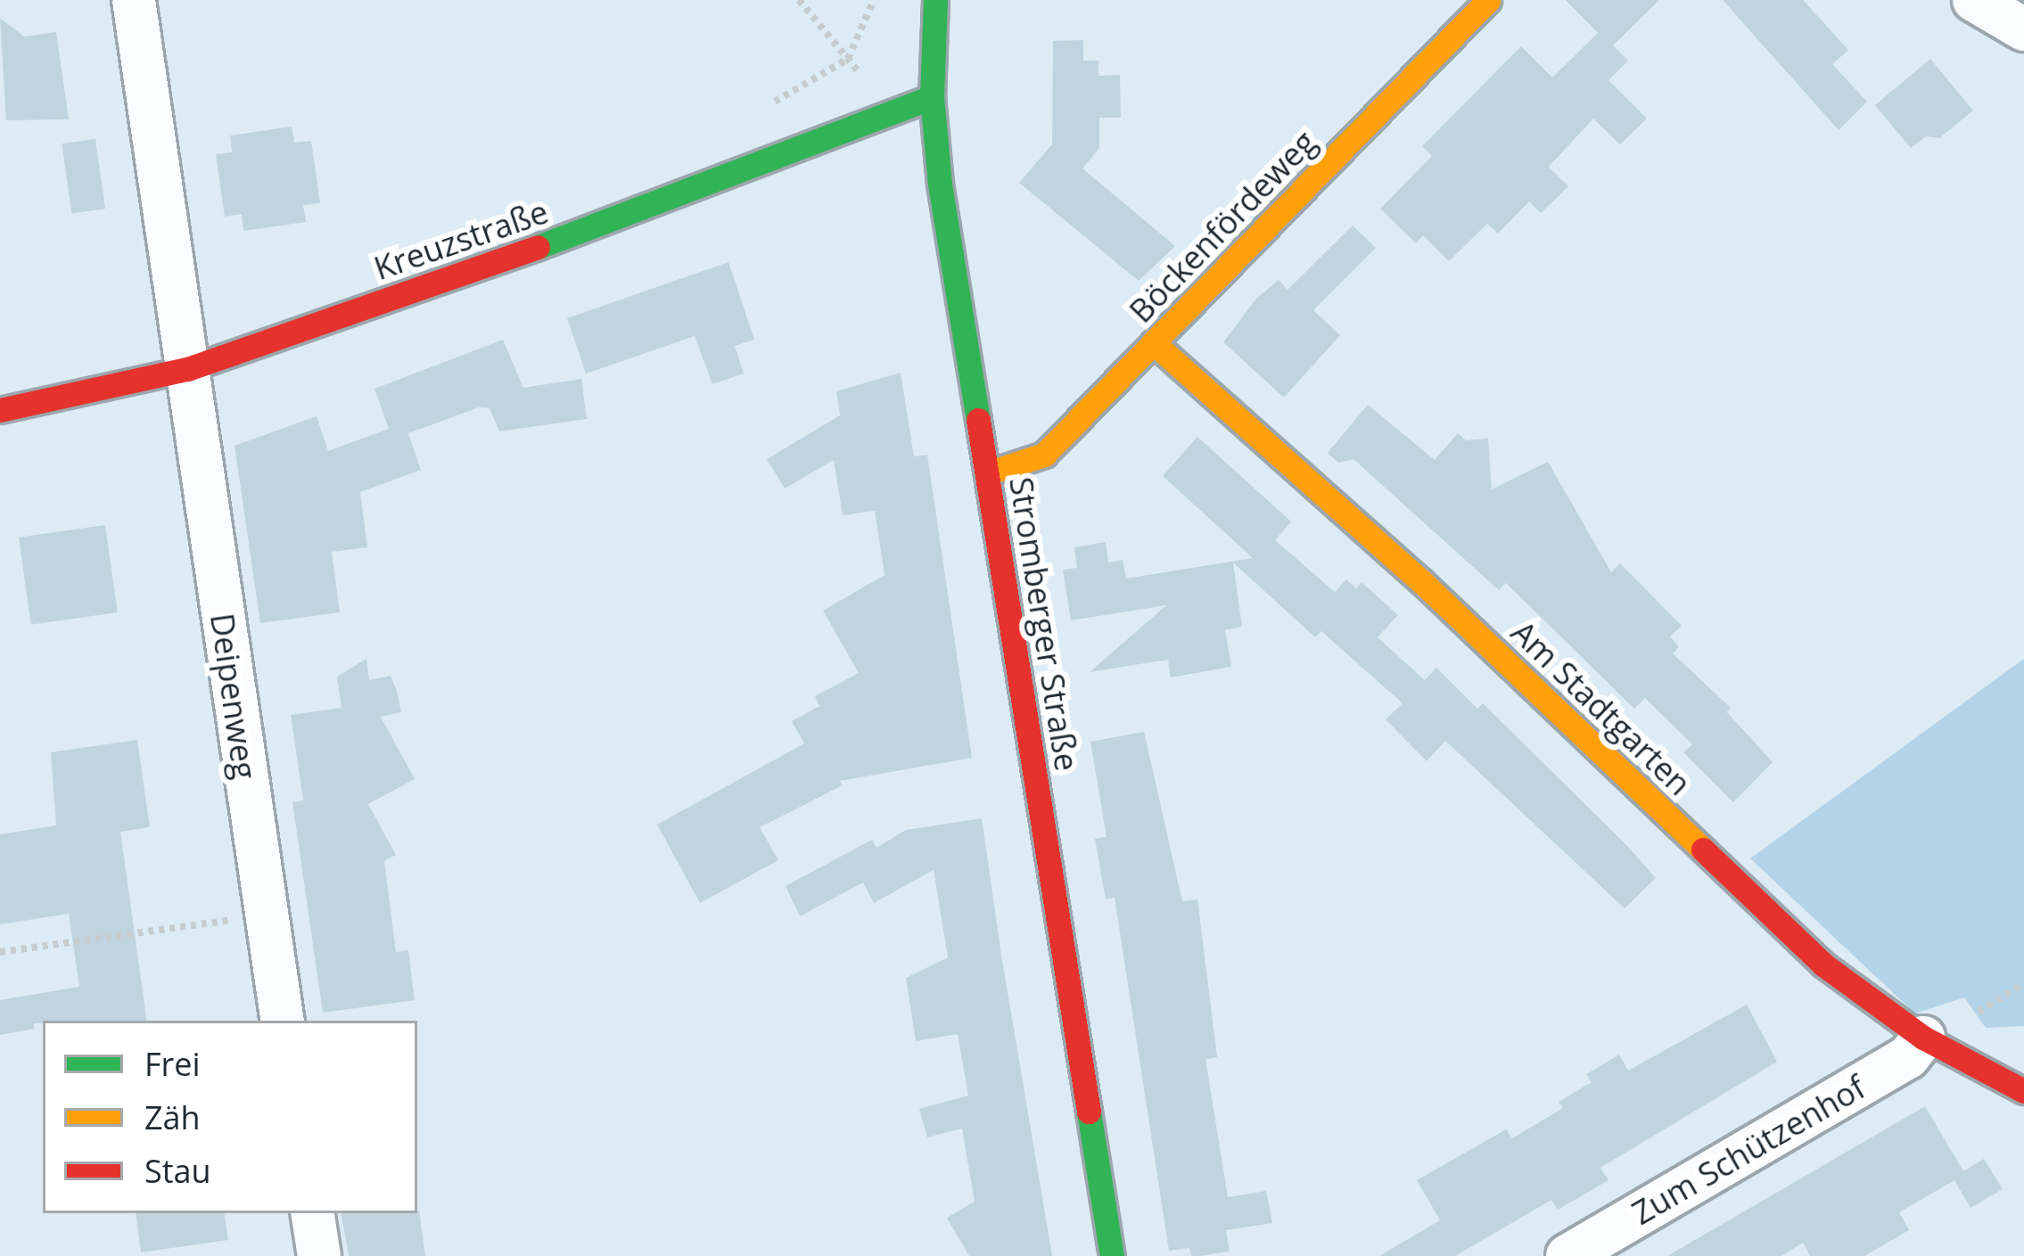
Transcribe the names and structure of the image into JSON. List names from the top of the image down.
{
  "streets": {
    "street": [
      "Böckenfördeweg",
      "Kreuzstraße",
      "Stromberger Straße",
      "Deipenweg",
      "Am Stadtgarten",
      "Zum Schützenhof"
    ]
  },
  "crossings": [
    ["Böckenfördeweg", "Stromberger Straße"],
    ["Böckenfördeweg", "Am Stadtgarten"],
    ["Kreuzstraße", "Stromberger Straße"],
    ["Kreuzstraße", "Deipenweg"],
    ["Am Stadtgarten", "Zum Schützenhof"]
  ],
  "legend": ["Frei", "Zäh", "Stau"]
}
